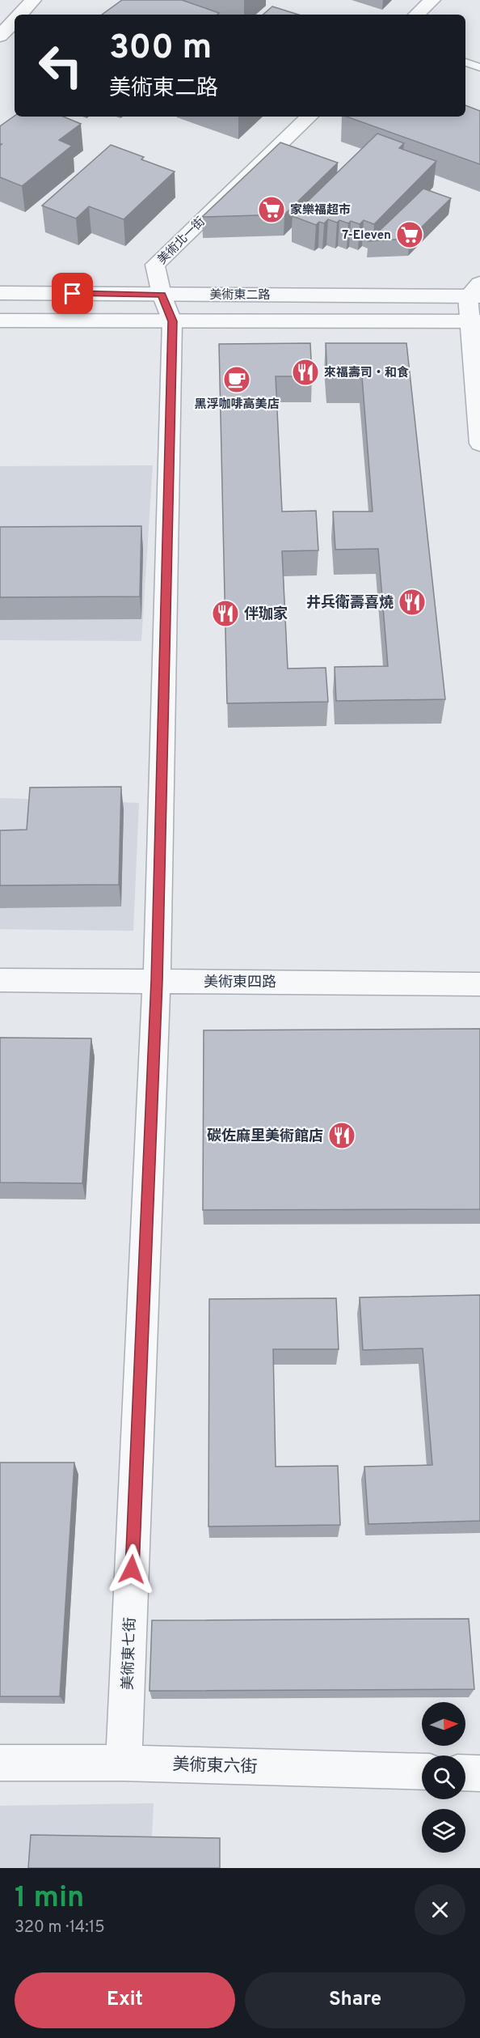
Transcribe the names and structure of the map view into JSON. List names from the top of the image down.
{
  "streets": {
    "street": [
      "美術北一街",
      "美術東二路",
      "美術東四路",
      "美術東七街",
      "美術東六街"
    ]
  },
  "crossings": [
    ["美術北一街", "美術東二路"],
    ["美術北一街", "美術東七街"],
    ["美術東二路", "美術東七街"],
    ["美術東四路", "美術東七街"],
    ["美術東七街", "美術東六街"]
  ],
  "places": {
    "supermarket": ["家樂福超市", "7-Eleven"],
    "restaurant": [
      "來福壽司‧和食",
      "井兵衛壽喜燒",
      "伴珈家",
      "碳佐麻里美術館店"
    ],
    "cafe": ["黑浮咖啡高美店"]
  },
  "north": "right",
  "page": {
    "turn": ["300 m", "美術東二路"],
    "heading": ["1 min", "320 m · 14:15"],
    "buttons": ["Exit", "Share"]
  }
}
